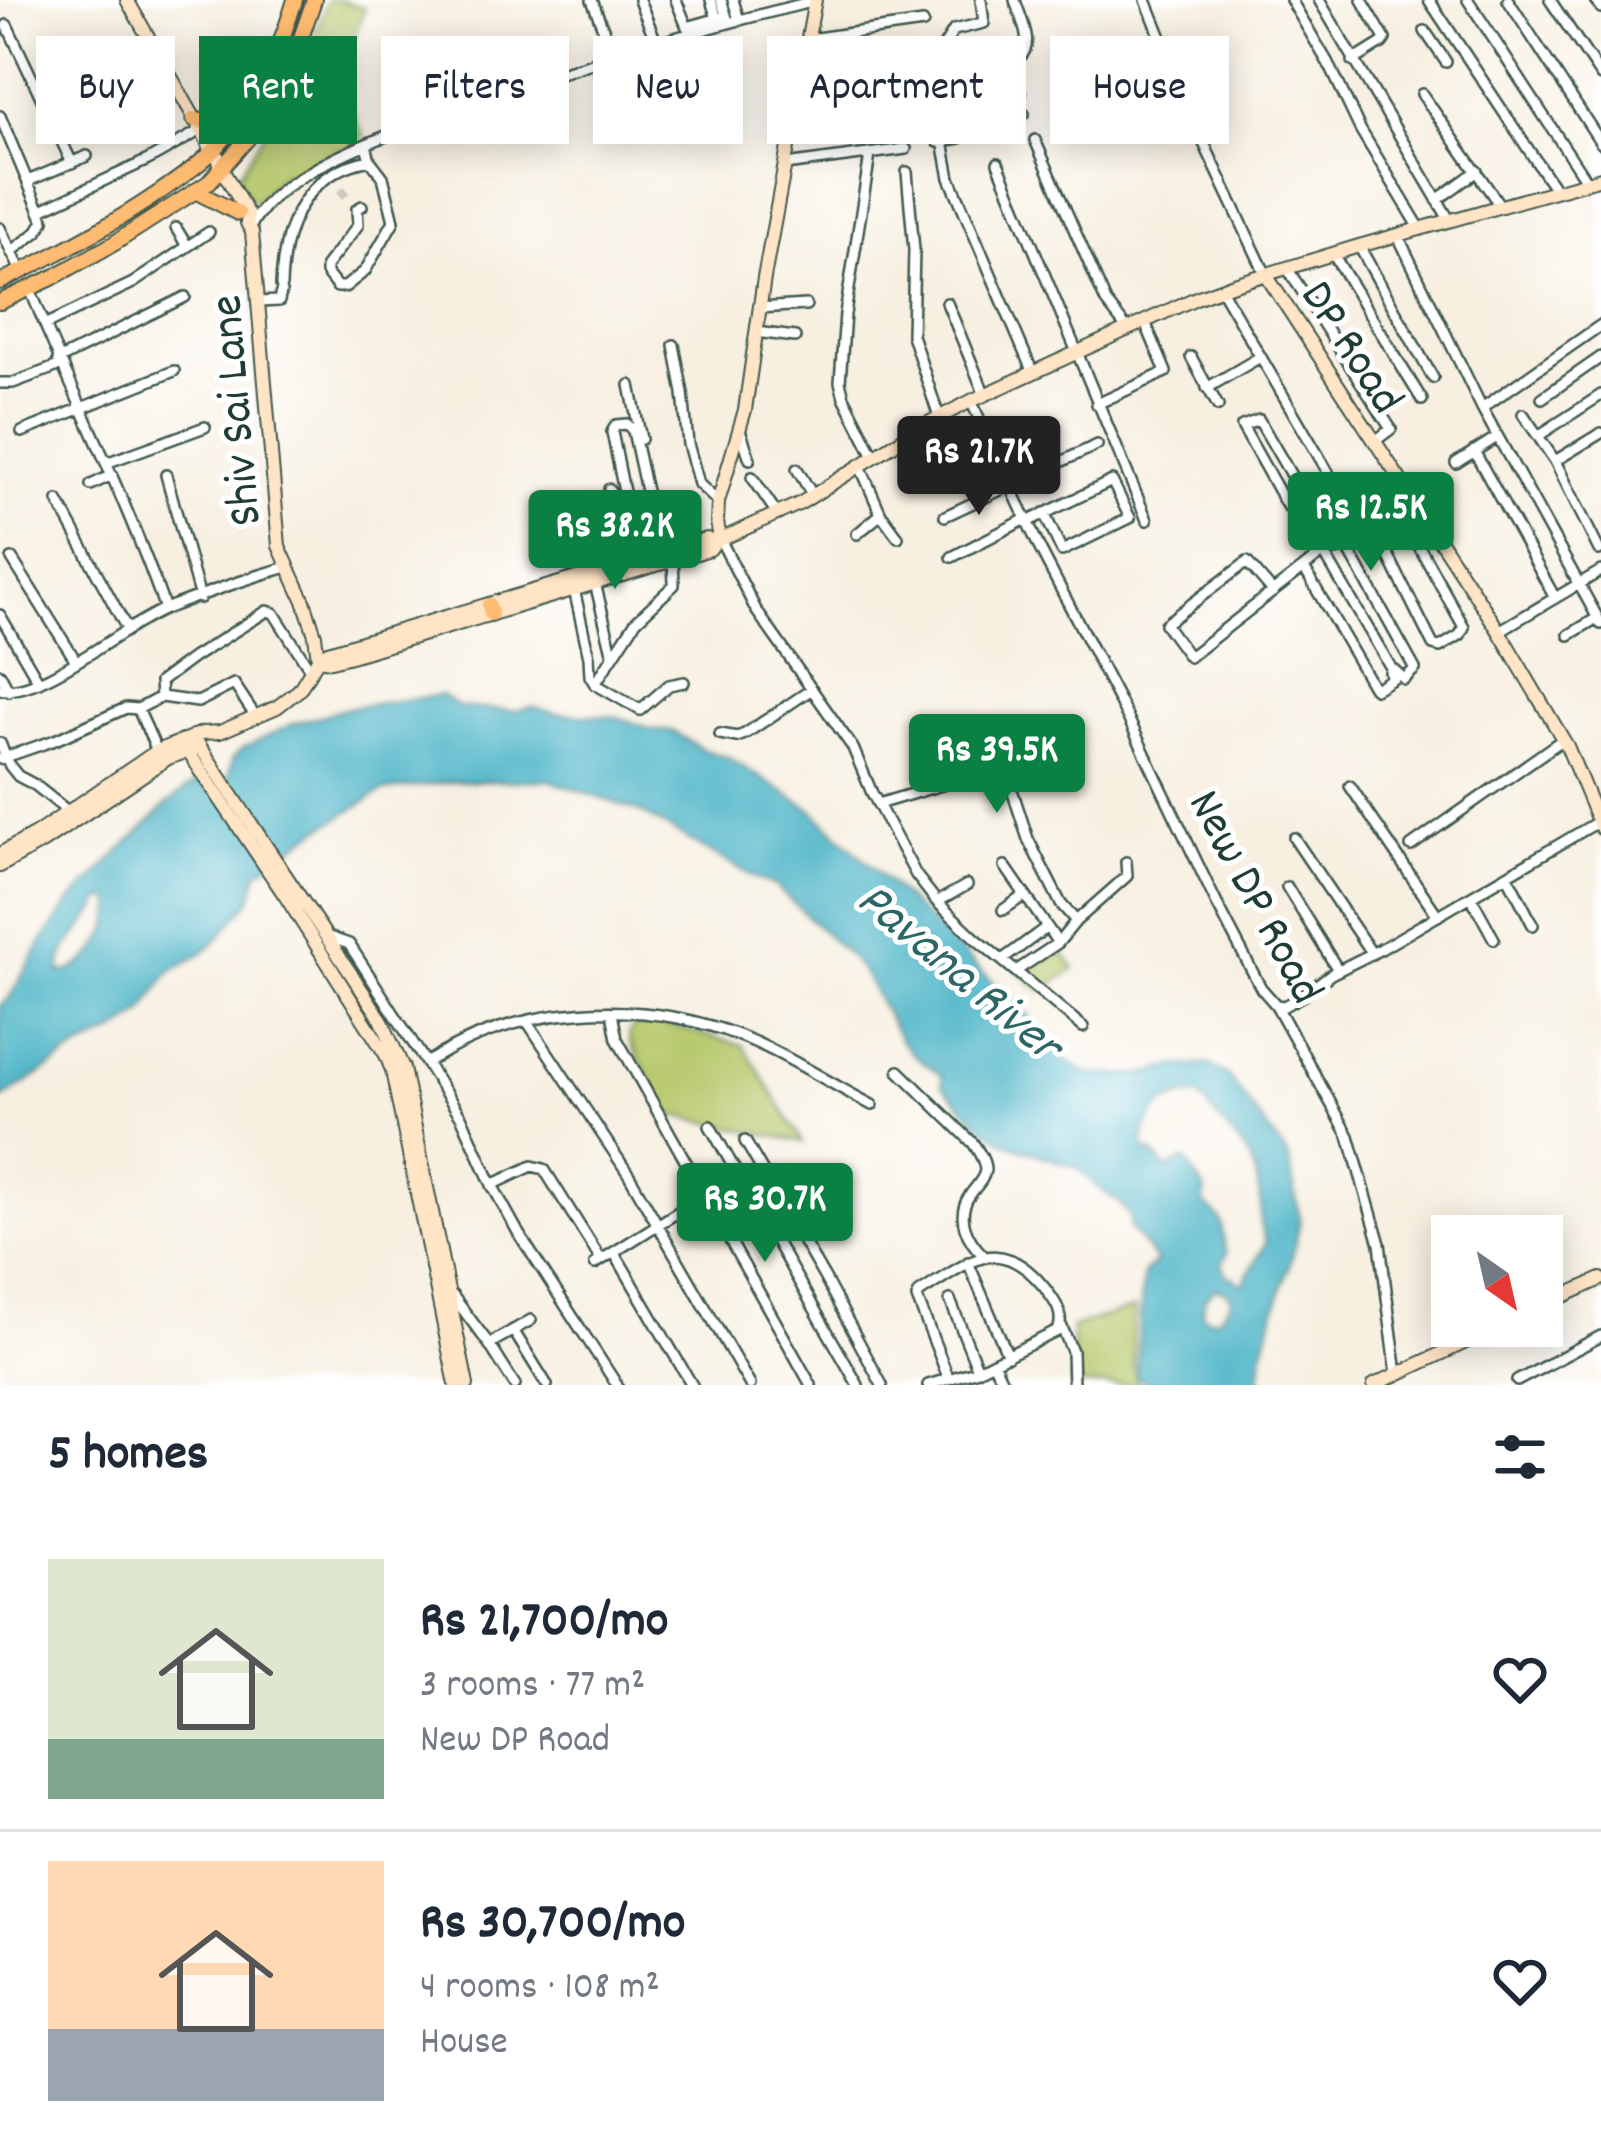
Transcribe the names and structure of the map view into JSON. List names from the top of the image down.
{
  "streets": {
    "street": ["DP Road", "Shiv Sai Lane", "New DP Road"]
  },
  "water": ["Pavana River"],
  "north": "bottom right",
  "page": {
    "chip": [
      "Buy",
      "Rent",
      "Filters",
      "New",
      "Apartment",
      "House"
    ],
    "price": [
      "Rs 21.7K",
      "Rs 12.5K",
      "Rs 38.2K",
      "Rs 39.5K",
      "Rs 30.7K"
    ],
    "heading": "5 homes",
    "list": [
      {
        "name": "Rs 21,700/mo",
        "note": "3 rooms · 77 m² · New DP Road"
      },
      {
        "name": "Rs 30,700/mo",
        "note": "4 rooms · 108 m² · House"
      }
    ]
  }
}
